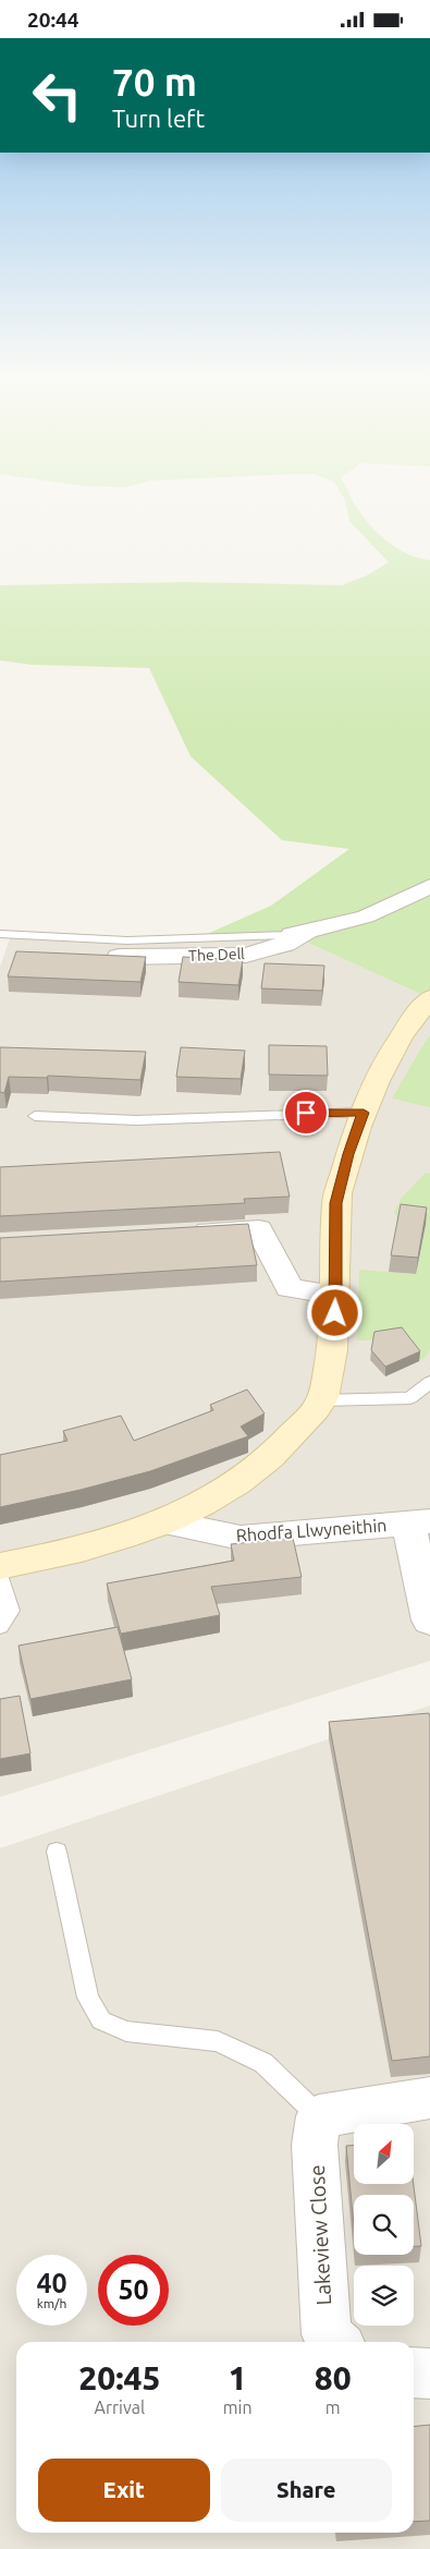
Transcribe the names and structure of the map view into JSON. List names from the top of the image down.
{
  "streets": {
    "street": ["The Dell", "Rhodfa Llwyneithin", "Lakeview Close"]
  },
  "north": "top right",
  "page": {
    "status": "20:44",
    "turn": ["70 m", "Turn left"],
    "speed": "40 km/h",
    "limit": "50",
    "eta": [
      "20:45",
      "Arrival",
      "1",
      "min",
      "80",
      "m"
    ],
    "buttons": ["Exit", "Share"]
  }
}
